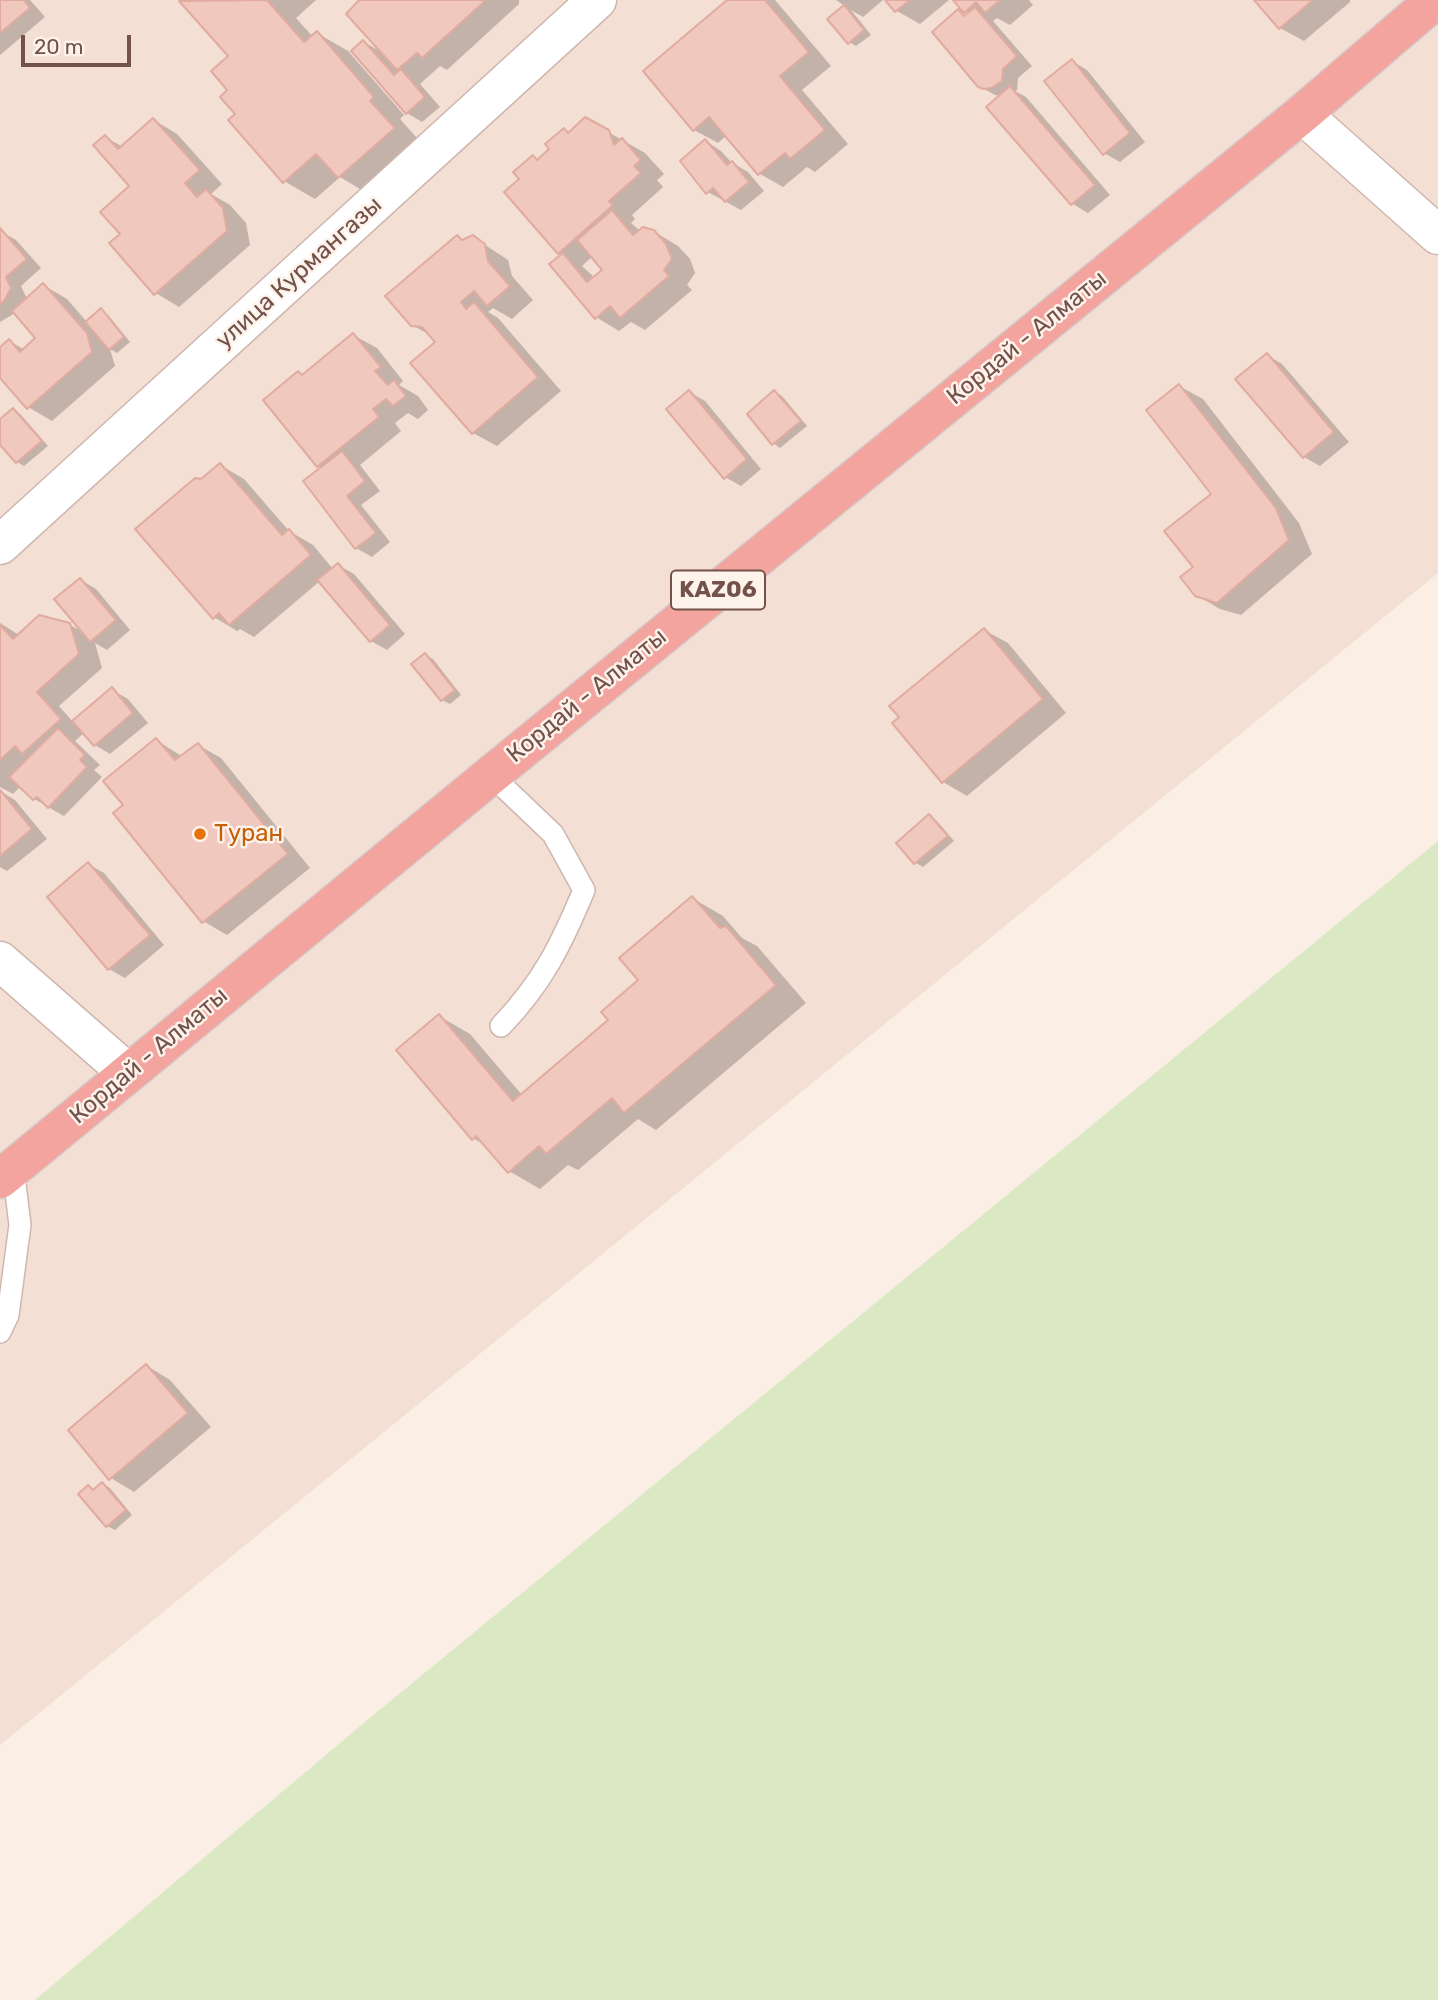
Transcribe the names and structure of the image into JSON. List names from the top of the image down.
{
  "streets": {
    "highway": ["Кордай - Алматы", "KAZ06"],
    "street": ["улица Курмангазы"]
  },
  "places": ["Туран"],
  "scale_bar": "20 m"
}
